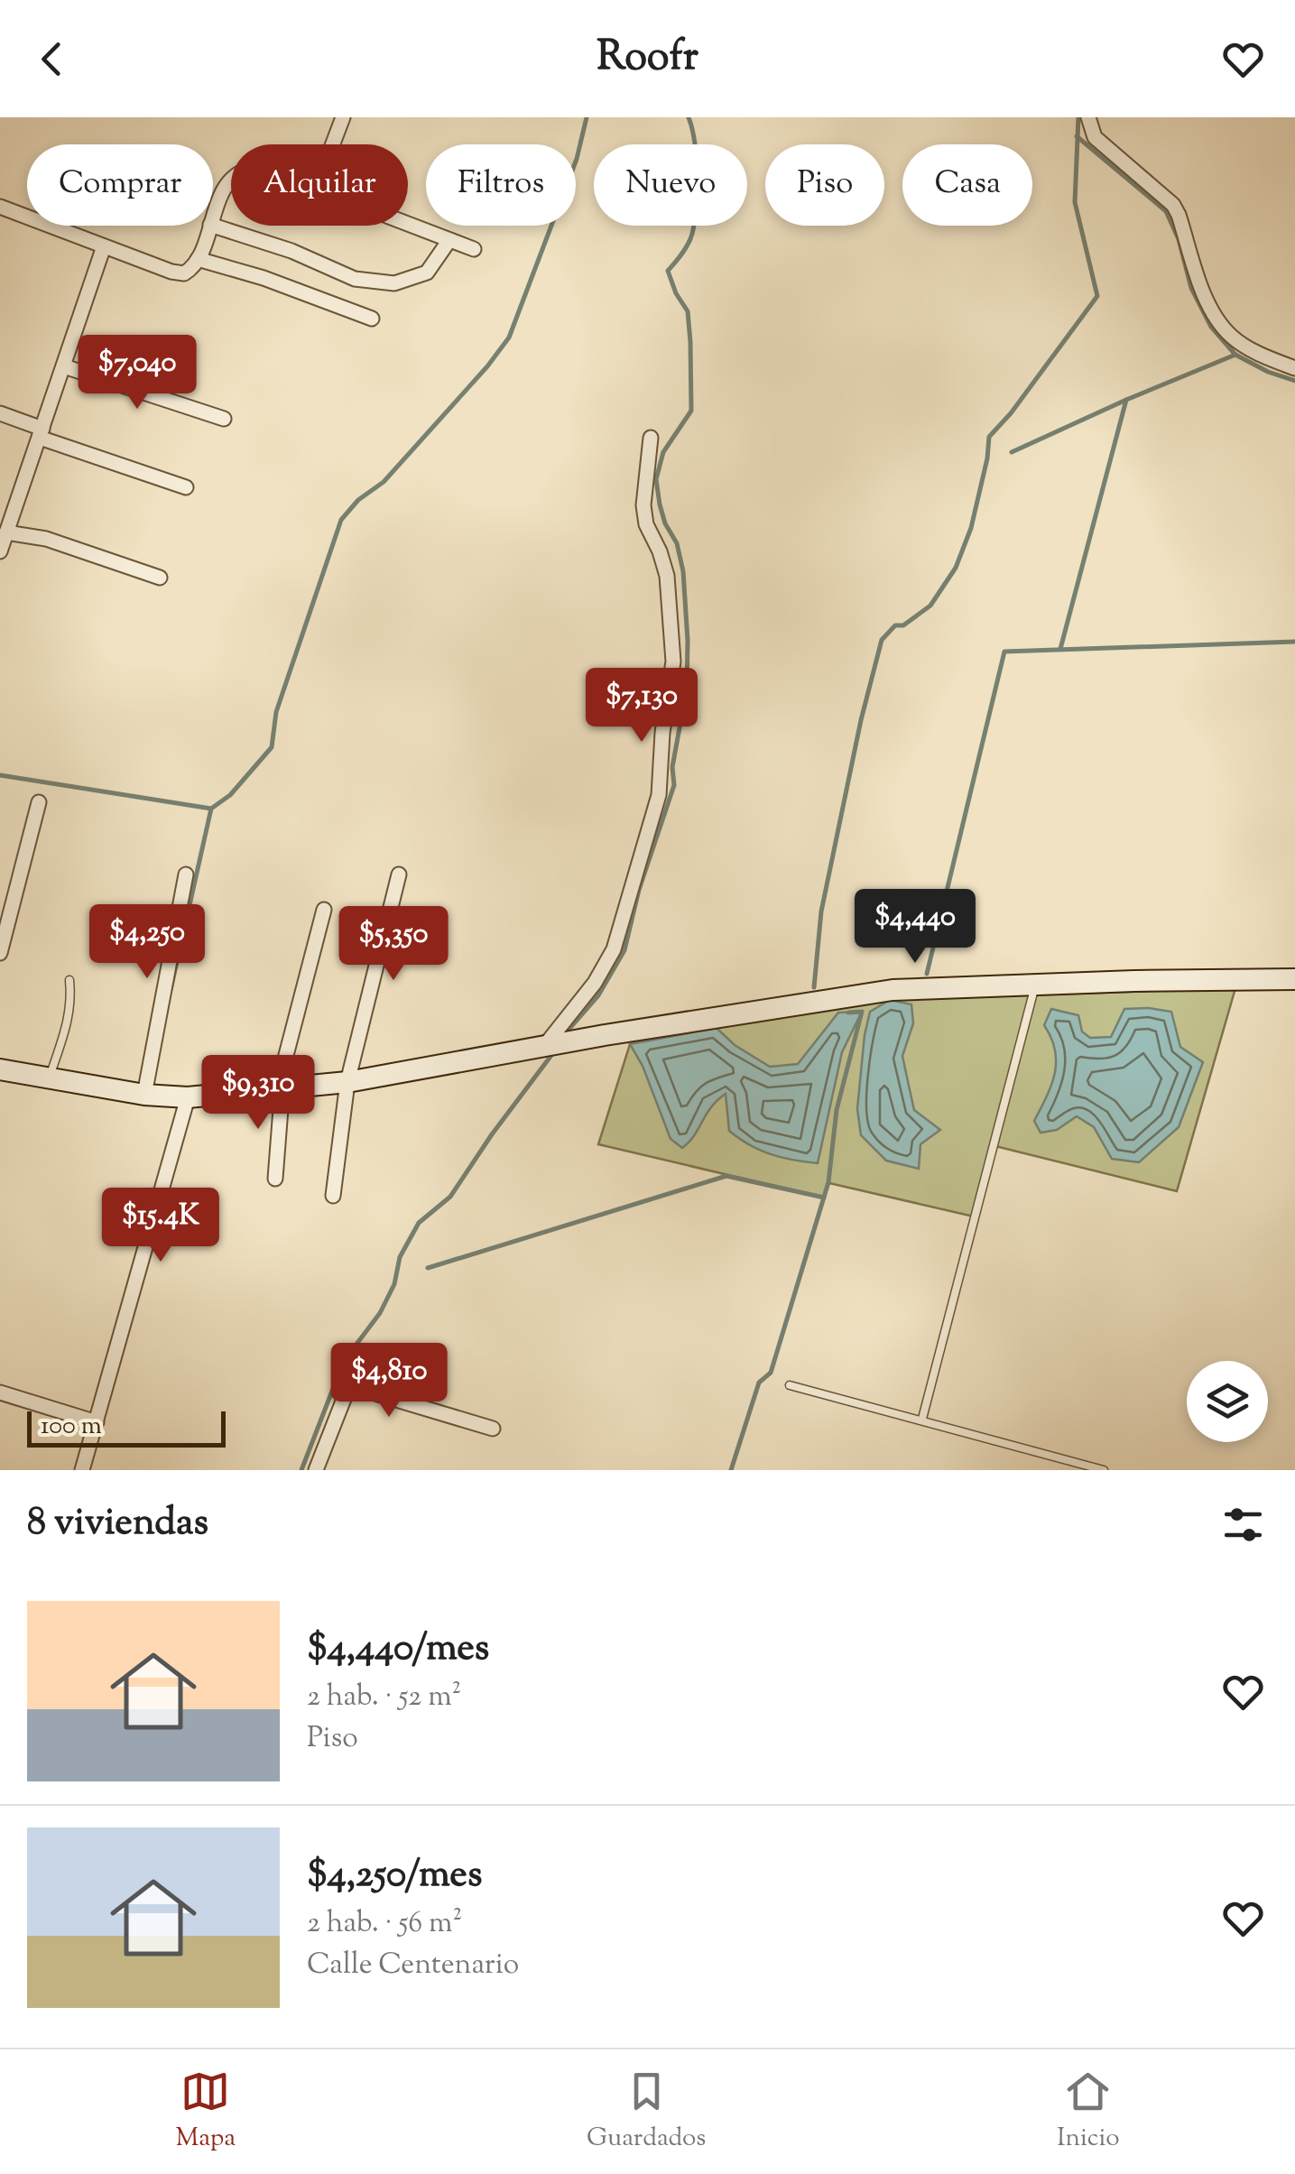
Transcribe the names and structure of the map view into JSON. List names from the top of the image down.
{
  "scale_bar": "100 m",
  "page": {
    "header": "Roofr",
    "chip": [
      "Comprar",
      "Alquilar",
      "Filtros",
      "Nuevo",
      "Piso",
      "Casa"
    ],
    "price": [
      "$7,040",
      "$7,130",
      "$4,440",
      "$4,250",
      "$5,350",
      "$9,310",
      "$15.4K",
      "$4,810"
    ],
    "scale": "100 m",
    "heading": "8 viviendas",
    "list": [
      {
        "name": "$4,440/mes",
        "note": "2 hab. · 52 m² · Piso"
      },
      {
        "name": "$4,250/mes",
        "note": "2 hab. · 56 m² · Calle Centenario"
      }
    ],
    "tabs": ["Mapa", "Guardados", "Inicio"]
  }
}
